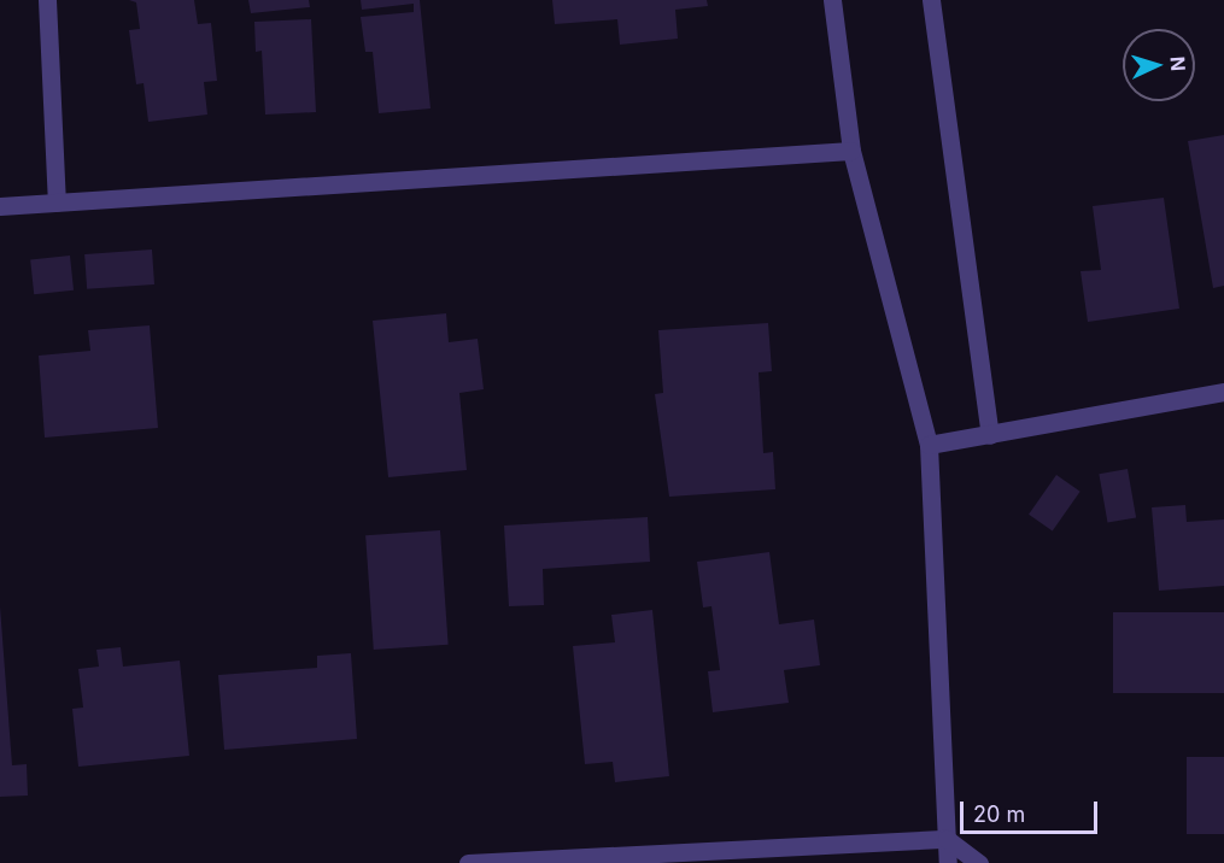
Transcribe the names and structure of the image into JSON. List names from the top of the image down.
{
  "scale_bar": "20 m",
  "north": "right"
}
